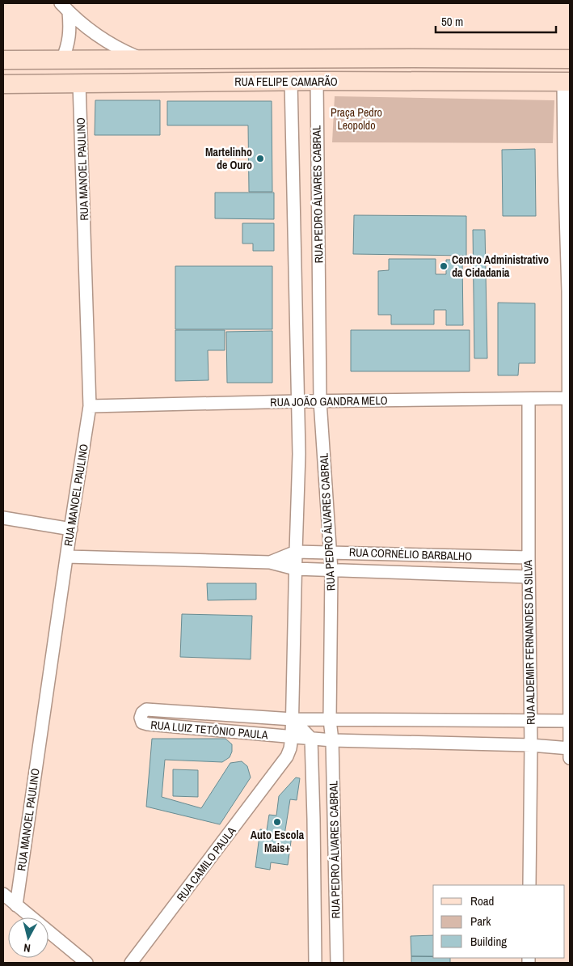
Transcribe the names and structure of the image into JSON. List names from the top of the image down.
{
  "streets": {
    "main road": ["RUA FELIPE CAMARÃO"],
    "street": [
      "RUA MANOEL PAULINO",
      "RUA PEDRO ÁLVARES CABRAL",
      "RUA JOÃO GANDRA MELO",
      "RUA CORNÉLIO BARBALHO",
      "RUA ALDEMIR FERNANDES DA SILVA",
      "RUA LUIZ TETÔNIO PAULA",
      "RUA CAMILO PAULA"
    ]
  },
  "crossings": [
    ["RUA FELIPE CAMARÃO", "RUA MANOEL PAULINO"],
    ["RUA FELIPE CAMARÃO", "RUA PEDRO ÁLVARES CABRAL"],
    ["RUA MANOEL PAULINO", "RUA JOÃO GANDRA MELO"],
    ["RUA MANOEL PAULINO", "RUA CORNÉLIO BARBALHO"],
    ["RUA PEDRO ÁLVARES CABRAL", "RUA JOÃO GANDRA MELO"],
    ["RUA PEDRO ÁLVARES CABRAL", "RUA CORNÉLIO BARBALHO"],
    ["RUA PEDRO ÁLVARES CABRAL", "RUA LUIZ TETÔNIO PAULA"],
    ["RUA JOÃO GANDRA MELO", "RUA ALDEMIR FERNANDES DA SILVA"],
    ["RUA CORNÉLIO BARBALHO", "RUA ALDEMIR FERNANDES DA SILVA"],
    ["RUA ALDEMIR FERNANDES DA SILVA", "RUA LUIZ TETÔNIO PAULA"],
    ["RUA LUIZ TETÔNIO PAULA", "RUA CAMILO PAULA"]
  ],
  "parks": ["Praça Pedro Leopoldo"],
  "places": ["Martelinho de Ouro", "Centro Administrativo da Cidadania", "Auto Escola Mais+"],
  "legend": ["Road", "Park", "Building"],
  "scale_bar": "50 m",
  "north": "bottom"
}
